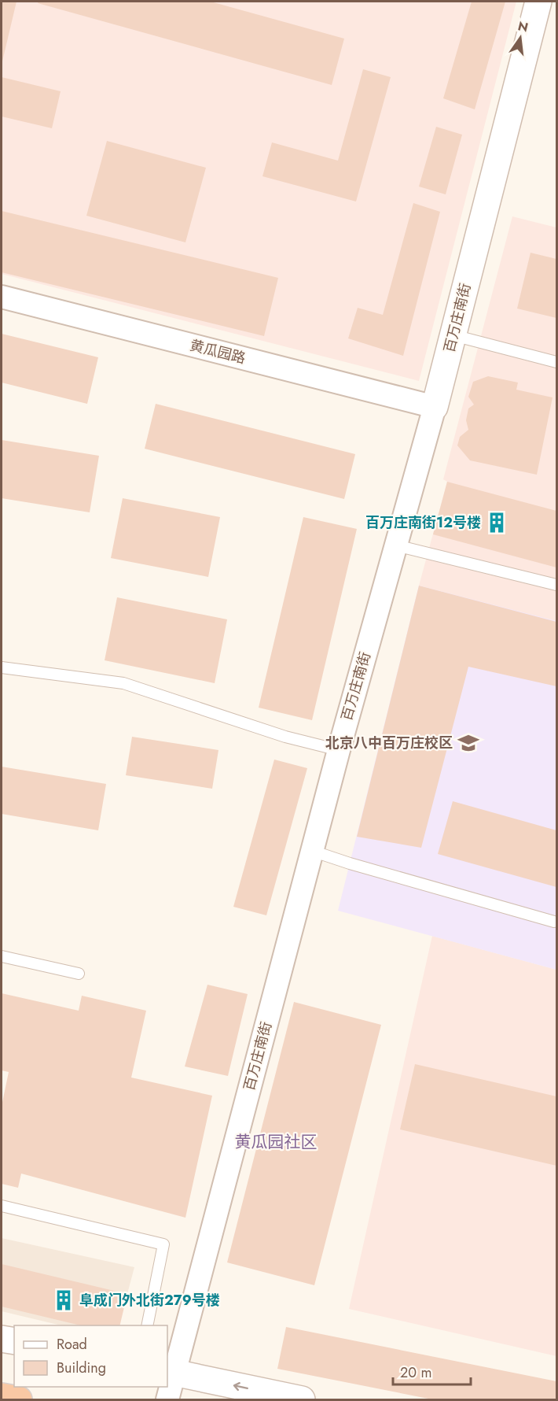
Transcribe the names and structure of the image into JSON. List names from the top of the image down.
{
  "streets": {
    "street": ["百万庄南街", "黄瓜园路"]
  },
  "crossings": [
    ["百万庄南街", "黄瓜园路"]
  ],
  "districts": ["黄瓜园社区"],
  "places": {
    "building": ["百万庄南街12号楼", "阜成门外北街279号楼"],
    "school or university": ["北京八中百万庄校区"]
  },
  "legend": ["Road", "Building"],
  "scale_bar": "20 m",
  "north": "top"
}
